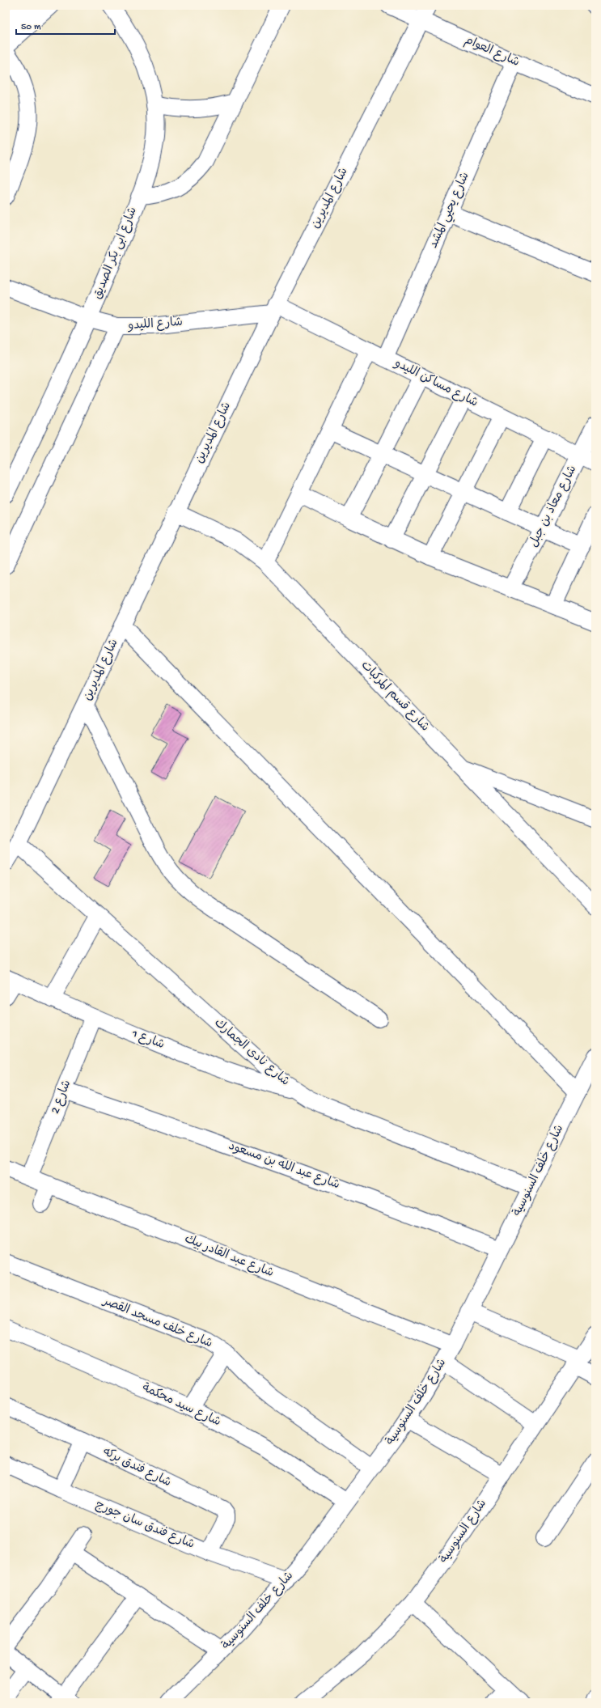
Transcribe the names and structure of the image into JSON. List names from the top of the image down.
{
  "streets": {
    "street": [
      "شارع العوام",
      "شارع المديرين",
      "شارع يحيي المشد",
      "شارع ابى بكر الصديق",
      "شارع الليدو",
      "شارع مساكن الليدو",
      "شارع معاذ بن جبل",
      "شارع قسم المركبات",
      "شارع 1",
      "شارع نادى الجمارك",
      "شارع 2",
      "شارع عبد الله بن مسعود",
      "شارع خلف السنوسية",
      "شارع عبد القادر بيك",
      "شارع خلف مسجد القصر",
      "شارع سيد محكمة",
      "شارع فندق بركه",
      "شارع فندق سان جورج",
      "شارع السنوسية"
    ]
  },
  "crossings": [
    ["شارع العوام", "شارع المديرين"],
    ["شارع العوام", "شارع يحيي المشد"],
    ["شارع المديرين", "شارع الليدو"],
    ["شارع المديرين", "شارع مساكن الليدو"],
    ["شارع المديرين", "شارع قسم المركبات"],
    ["شارع المديرين", "شارع نادى الجمارك"],
    ["شارع يحيي المشد", "شارع مساكن الليدو"],
    ["شارع ابى بكر الصديق", "شارع الليدو"],
    ["شارع الليدو", "شارع مساكن الليدو"],
    ["شارع مساكن الليدو", "شارع معاذ بن جبل"],
    ["شارع 1", "شارع نادى الجمارك"],
    ["شارع 1", "شارع 2"],
    ["شارع نادى الجمارك", "شارع خلف السنوسية"],
    ["شارع 2", "شارع عبد الله بن مسعود"],
    ["شارع 2", "شارع عبد القادر بيك"],
    ["شارع عبد الله بن مسعود", "شارع خلف السنوسية"],
    ["شارع خلف السنوسية", "شارع عبد القادر بيك"],
    ["شارع خلف السنوسية", "شارع خلف مسجد القصر"],
    ["شارع خلف السنوسية", "شارع سيد محكمة"],
    ["شارع خلف السنوسية", "شارع فندق سان جورج"],
    ["شارع فندق بركه", "شارع فندق سان جورج"]
  ],
  "scale_bar": "50 m"
}
